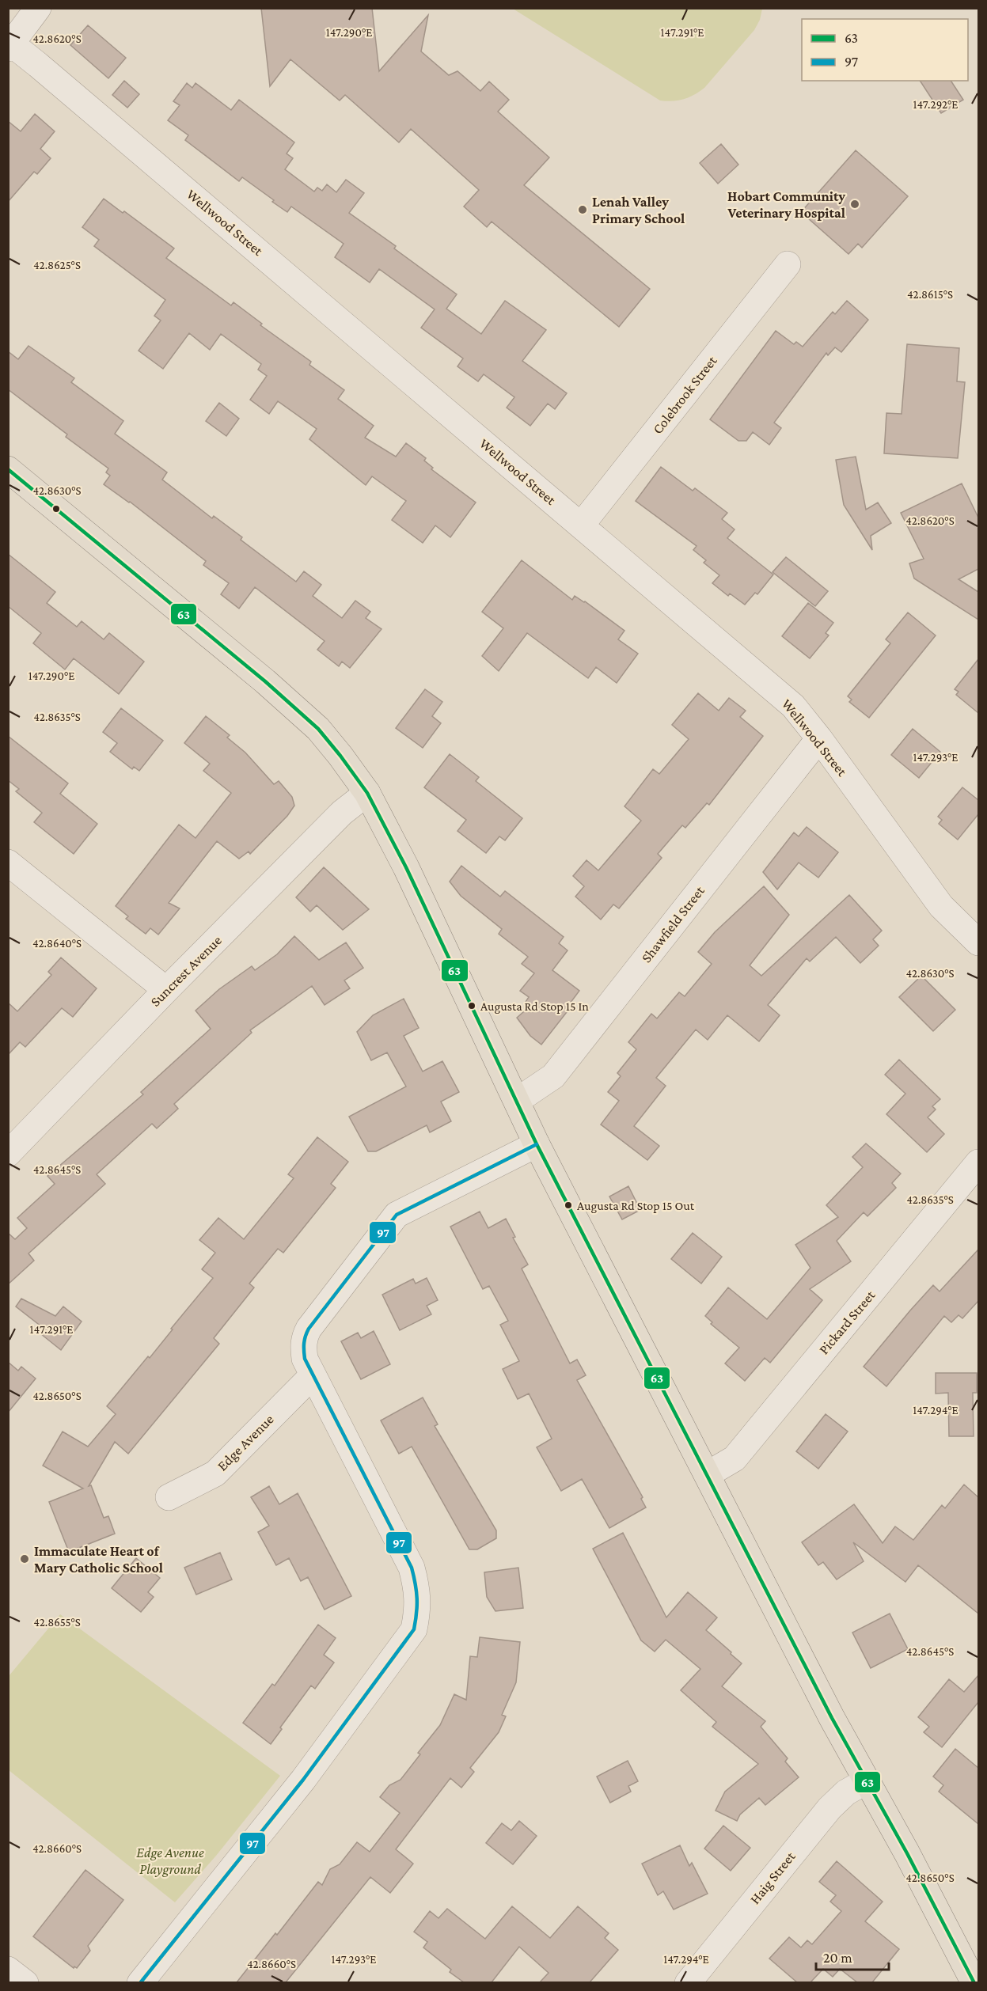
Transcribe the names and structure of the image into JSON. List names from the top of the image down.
{
  "streets": {
    "street": [
      "Wellwood Street",
      "Colebrook Street",
      "Shawfield Street",
      "Suncrest Avenue",
      "Pickard Street",
      "Edge Avenue",
      "Haig Street"
    ]
  },
  "crossings": [
    ["Wellwood Street", "Colebrook Street"],
    ["Wellwood Street", "Shawfield Street"]
  ],
  "parks": ["Edge Avenue Playground"],
  "places": [
    "Hobart Community Veterinary Hospital",
    "Lenah Valley Primary School",
    "Augusta Rd Stop 15 In",
    "Augusta Rd Stop 15 Out",
    "Immaculate Heart of Mary Catholic School"
  ],
  "lines": ["transit line 63", "transit line 97"],
  "legend": ["63", "97"],
  "scale_bar": "20 m",
  "coordinates": [
    "147.290°E",
    "147.291°E",
    "42.8620°S",
    "147.292°E",
    "42.8625°S",
    "42.8615°S",
    "42.8630°S",
    "42.8635°S",
    "147.293°E",
    "42.8640°S",
    "42.8645°S",
    "42.8650°S",
    "147.294°E",
    "42.8655°S",
    "42.8660°S"
  ]
}
